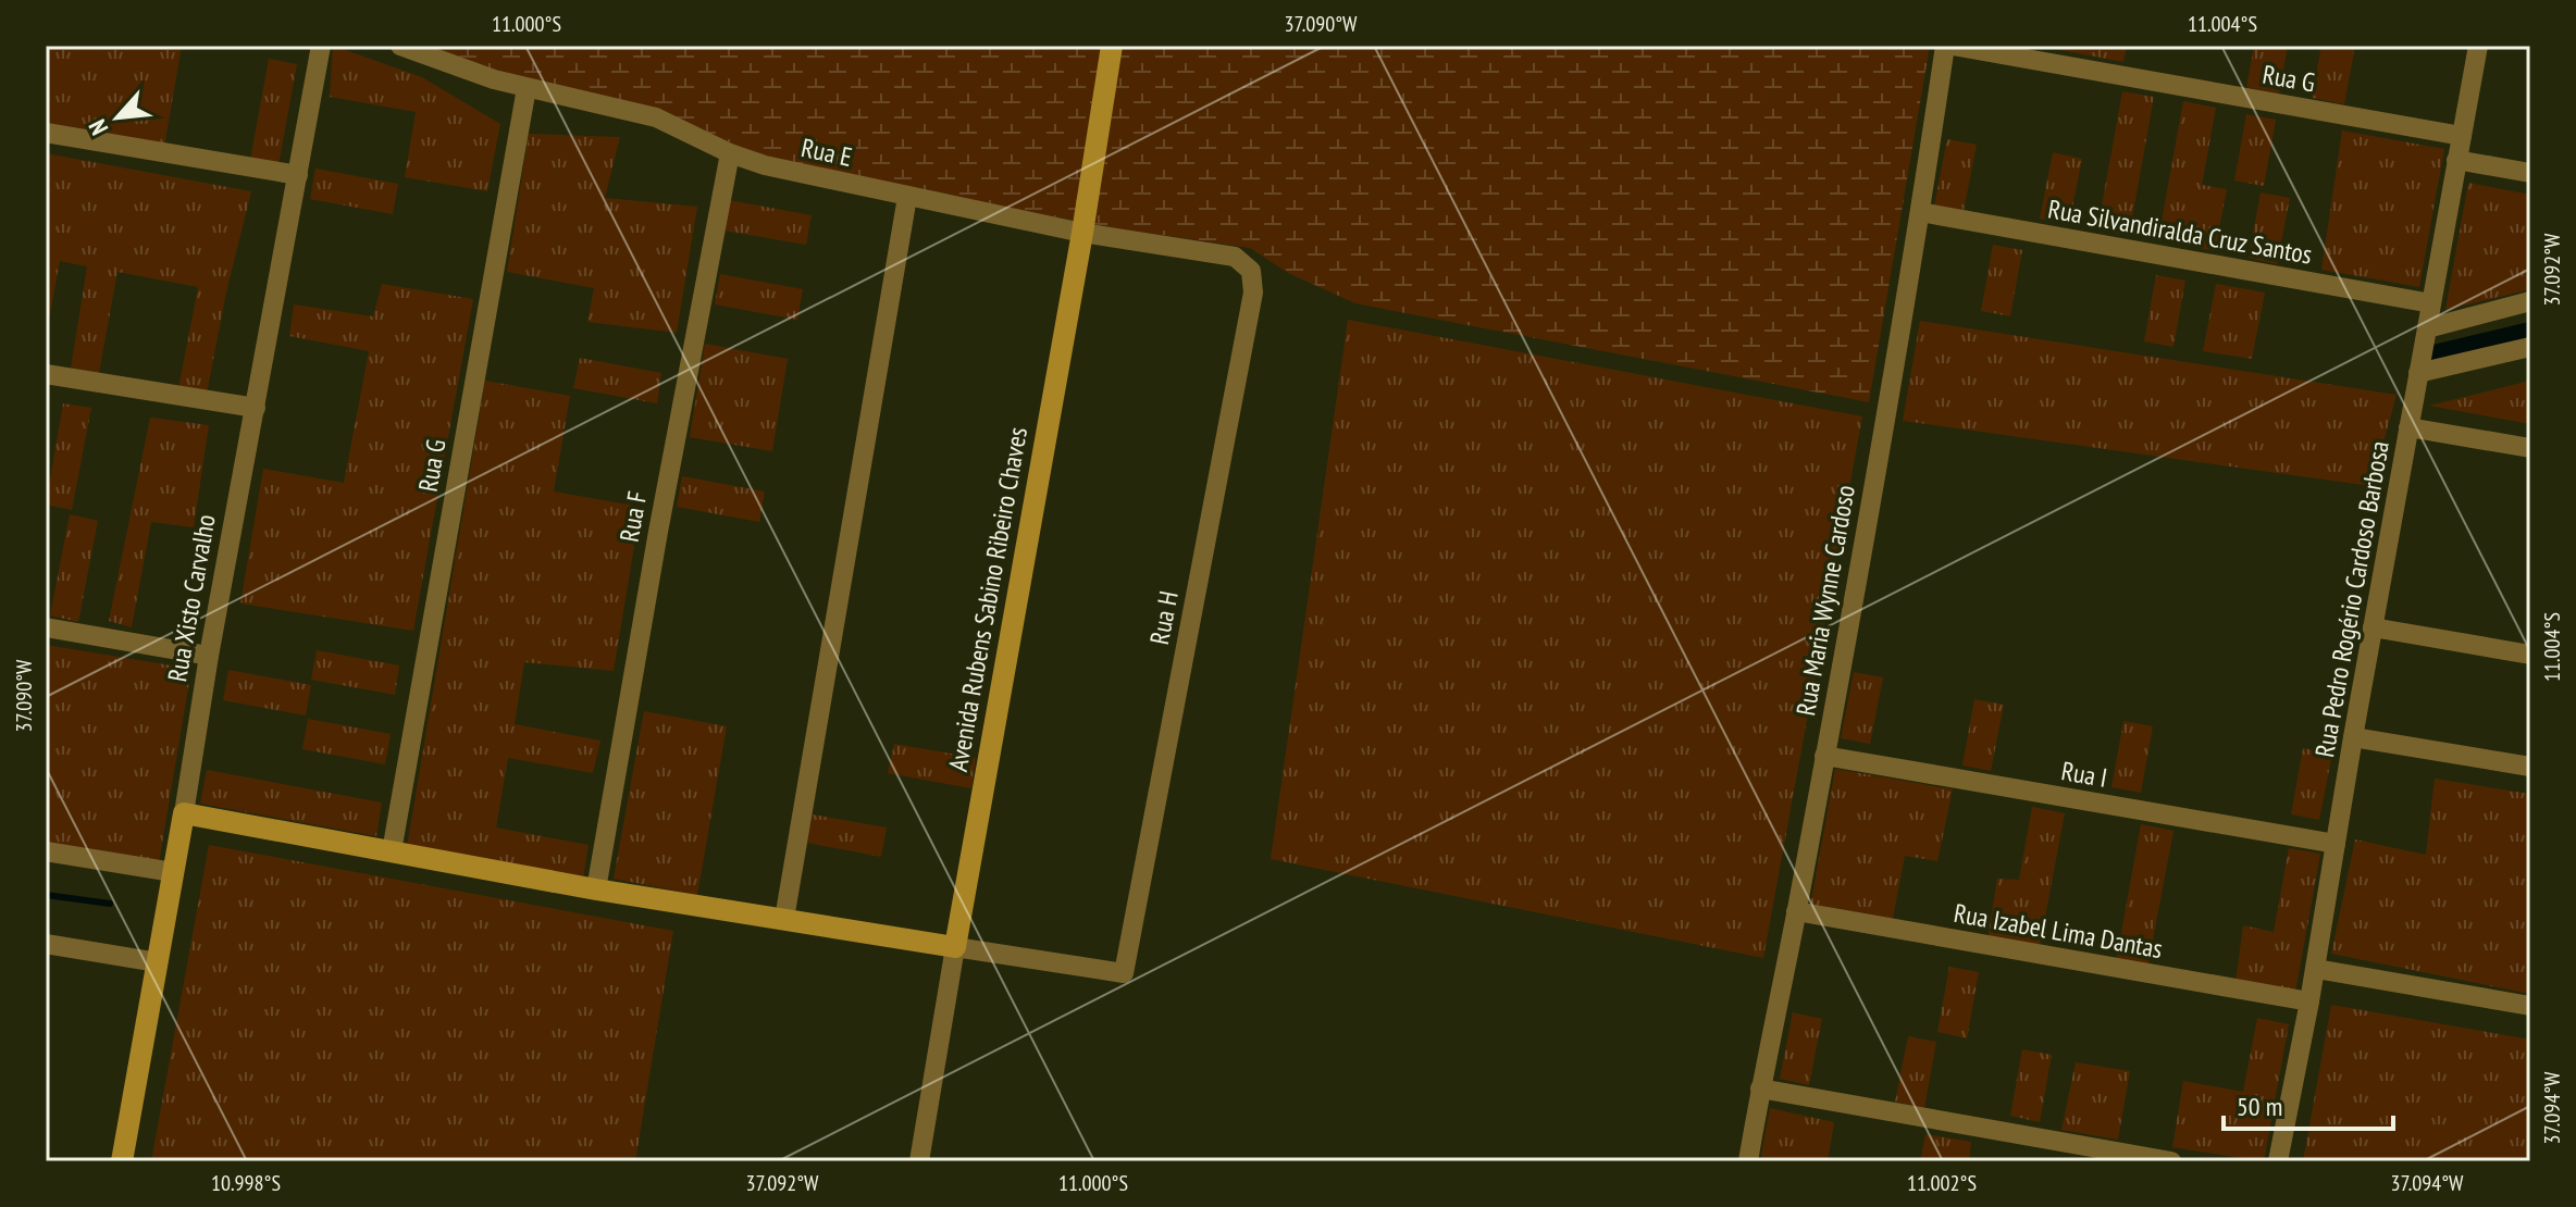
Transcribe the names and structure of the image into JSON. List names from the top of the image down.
{
  "streets": {
    "street": [
      "Rua G",
      "Rua E",
      "Rua Silvandiralda Cruz Santos",
      "Rua F",
      "Rua Xisto Carvalho",
      "Avenida Rubens Sabino Ribeiro Chaves",
      "Rua Pedro Rogério Cardoso Barbosa",
      "Rua Maria Wynne Cardoso",
      "Rua H",
      "Rua I",
      "Rua Izabel Lima Dantas"
    ]
  },
  "crossings": [
    ["Rua G", "Rua E"],
    ["Rua G", "Rua Pedro Rogério Cardoso Barbosa"],
    ["Rua E", "Rua F"],
    ["Rua E", "Avenida Rubens Sabino Ribeiro Chaves"],
    ["Rua E", "Rua H"],
    ["Rua Silvandiralda Cruz Santos", "Rua Pedro Rogério Cardoso Barbosa"],
    ["Rua Silvandiralda Cruz Santos", "Rua Maria Wynne Cardoso"],
    ["Avenida Rubens Sabino Ribeiro Chaves", "Rua H"],
    ["Rua Pedro Rogério Cardoso Barbosa", "Rua I"],
    ["Rua Pedro Rogério Cardoso Barbosa", "Rua Izabel Lima Dantas"],
    ["Rua Maria Wynne Cardoso", "Rua I"],
    ["Rua Maria Wynne Cardoso", "Rua Izabel Lima Dantas"]
  ],
  "scale_bar": "50 m",
  "north": "bottom left",
  "coordinates": [
    "11.000°S",
    "37.090°W",
    "11.004°S",
    "37.092°W",
    "37.094°W",
    "10.998°S",
    "11.002°S"
  ]
}
